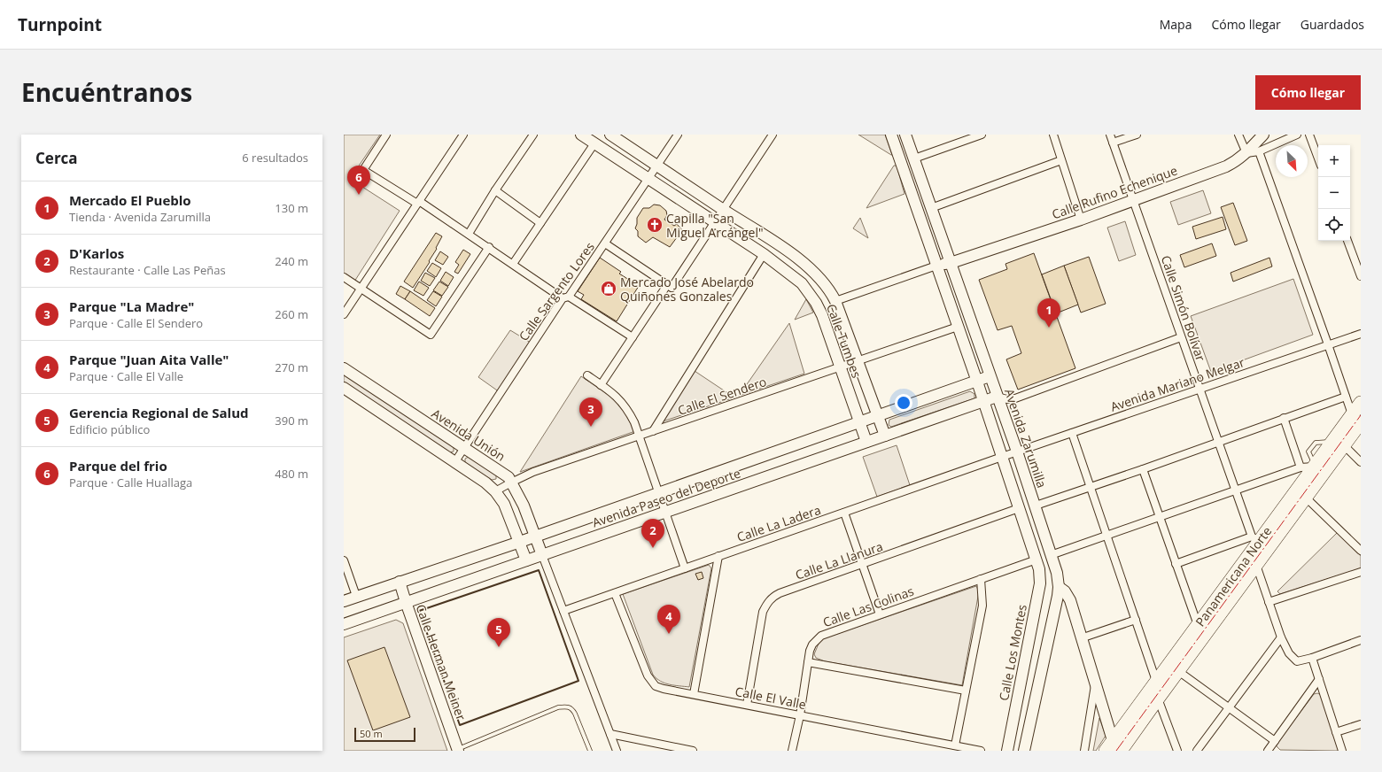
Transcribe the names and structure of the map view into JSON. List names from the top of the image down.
{
  "streets": {
    "highway": ["Panamericana Norte"],
    "main road": [
      "Calle Rufino Echenique",
      "Calle Tumbes",
      "Avenida Unión",
      "Avenida Zarumilla",
      "Avenida Paseo del Deporte",
      "Calle Los Montes",
      "Calle Herman Meiner"
    ],
    "street": [
      "Calle Sargento Lores",
      "Calle Simón Bolívar",
      "Avenida Mariano Melgar",
      "Calle El Sendero",
      "Calle La Ladera",
      "Calle La Llanura",
      "Calle Las Colinas",
      "Calle El Valle"
    ]
  },
  "crossings": [
    ["Calle Rufino Echenique", "Calle Simón Bolívar"],
    ["Calle Rufino Echenique", "Avenida Zarumilla"],
    ["Calle Sargento Lores", "Calle Tumbes"],
    ["Calle Sargento Lores", "Avenida Unión"],
    ["Calle Simón Bolívar", "Avenida Mariano Melgar"],
    ["Calle Simón Bolívar", "Panamericana Norte"],
    ["Calle Tumbes", "Calle El Sendero"],
    ["Calle Tumbes", "Avenida Paseo del Deporte"],
    ["Avenida Mariano Melgar", "Avenida Zarumilla"],
    ["Avenida Mariano Melgar", "Calle La Ladera"],
    ["Calle El Sendero", "Avenida Unión"],
    ["Avenida Unión", "Avenida Paseo del Deporte"],
    ["Avenida Zarumilla", "Avenida Paseo del Deporte"],
    ["Avenida Paseo del Deporte", "Calle Herman Meiner"],
    ["Calle La Ladera", "Calle El Valle"],
    ["Calle La Llanura", "Calle El Valle"],
    ["Calle Las Colinas", "Calle Los Montes"],
    ["Calle Las Colinas", "Calle El Valle"]
  ],
  "places": {
    "church": ["Capilla \"San Miguel Arcángel\""],
    "shop": ["Mercado José Abelardo Quiñones Gonzales"]
  },
  "scale_bar": "50 m",
  "north": "bottom right",
  "page": {
    "header": "Turnpoint",
    "nav": ["Mapa", "Cómo llegar", "Guardados"],
    "title": "Encuéntranos",
    "buttons": "Cómo llegar",
    "heading": ["Cerca", "6 resultados"],
    "map_buttons": ["+", "−"],
    "pins": [
      "6",
      "1",
      "3",
      "2",
      "4",
      "5"
    ],
    "list": [
      {
        "mark": "1",
        "name": "Mercado El Pueblo",
        "note": "Tienda · Avenida Zarumilla",
        "value": "130 m"
      },
      {
        "mark": "2",
        "name": "D'Karlos",
        "note": "Restaurante · Calle Las Peñas",
        "value": "240 m"
      },
      {
        "mark": "3",
        "name": "Parque \"La Madre\"",
        "note": "Parque · Calle El Sendero",
        "value": "260 m"
      },
      {
        "mark": "4",
        "name": "Parque \"Juan Aita Valle\"",
        "note": "Parque · Calle El Valle",
        "value": "270 m"
      },
      {
        "mark": "5",
        "name": "Gerencia Regional de Salud",
        "note": "Edificio público",
        "value": "390 m"
      },
      {
        "mark": "6",
        "name": "Parque del frio",
        "note": "Parque · Calle Huallaga",
        "value": "480 m"
      }
    ],
    "scale": "50 m"
  }
}
